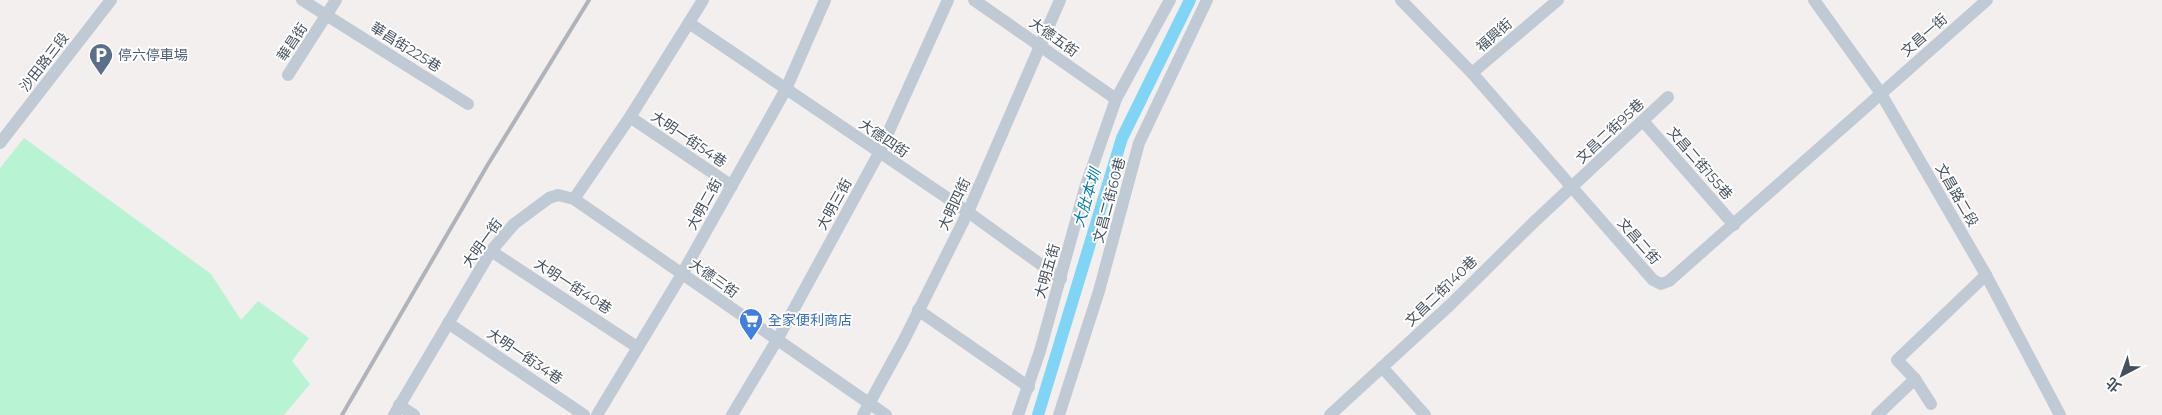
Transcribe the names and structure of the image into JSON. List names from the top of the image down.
{
  "streets": {
    "street": [
      "福興街",
      "文昌一街",
      "大德五街",
      "華昌街",
      "華昌街225巷",
      "沙田路三段",
      "文昌二街95巷",
      "大德四街",
      "大明一街54巷",
      "文昌二街155巷",
      "文昌路二段",
      "文昌二街60巷",
      "大明二街",
      "大明三街",
      "大明四街",
      "文昌二街",
      "大明一街",
      "大明五街",
      "大德三街",
      "大明一街40巷",
      "文昌二街140巷",
      "大明一街34巷"
    ]
  },
  "crossings": [
    ["福興街", "文昌二街"],
    ["文昌一街", "文昌路二段"],
    ["文昌一街", "文昌二街"],
    ["大德五街", "大明四街"],
    ["大德五街", "大明五街"],
    ["華昌街", "華昌街225巷"],
    ["文昌二街95巷", "文昌二街155巷"],
    ["文昌二街95巷", "文昌二街"],
    ["文昌二街95巷", "文昌二街140巷"],
    ["大德四街", "大明二街"],
    ["大德四街", "大明三街"],
    ["大德四街", "大明四街"],
    ["大德四街", "大明五街"],
    ["大明一街54巷", "大明二街"],
    ["文昌二街155巷", "文昌二街"],
    ["文昌路二段", "文昌二街"],
    ["大明二街", "大德三街"],
    ["大明二街", "大明一街40巷"],
    ["大明三街", "大德三街"],
    ["大明四街", "大德三街"],
    ["文昌二街", "文昌二街140巷"],
    ["大明一街", "大德三街"],
    ["大明一街", "大明一街40巷"],
    ["大明一街", "大明一街34巷"]
  ],
  "water": ["大肚本圳"],
  "places": {
    "parking": ["停六停車場"],
    "supermarket": ["全家便利商店"]
  },
  "north": "bottom left"
}
